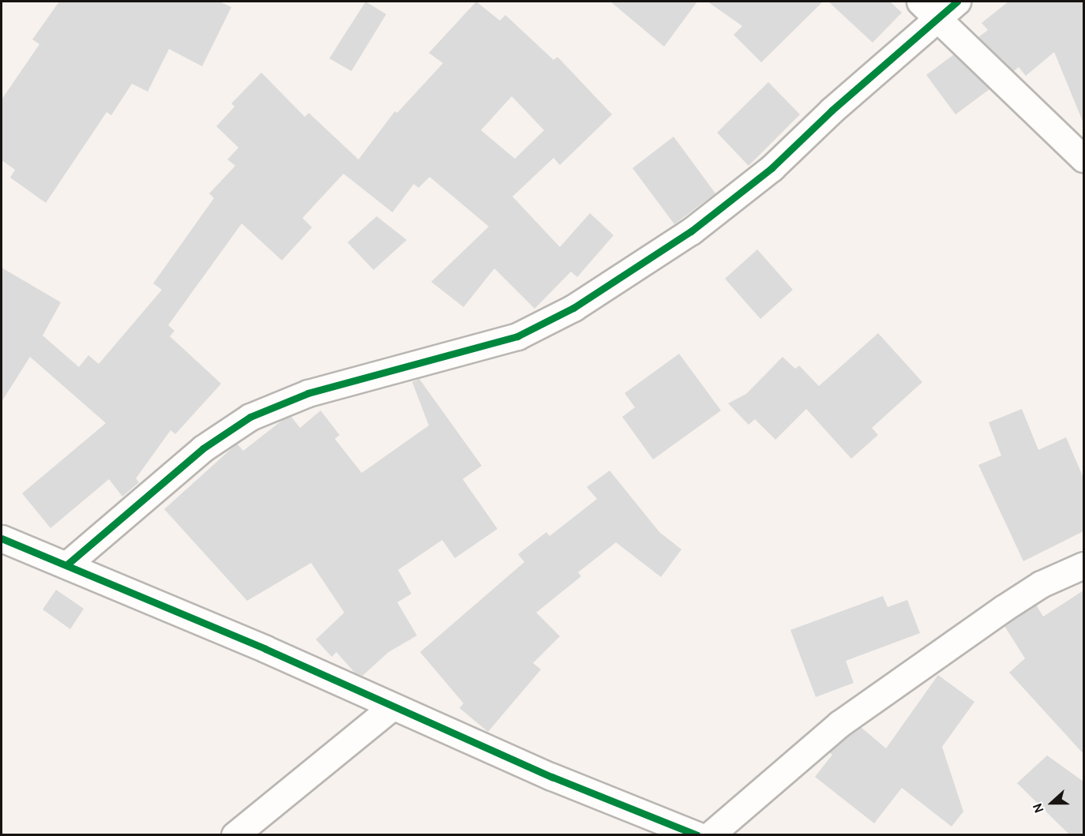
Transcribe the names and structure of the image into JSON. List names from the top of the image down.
{
  "north": "left"
}
